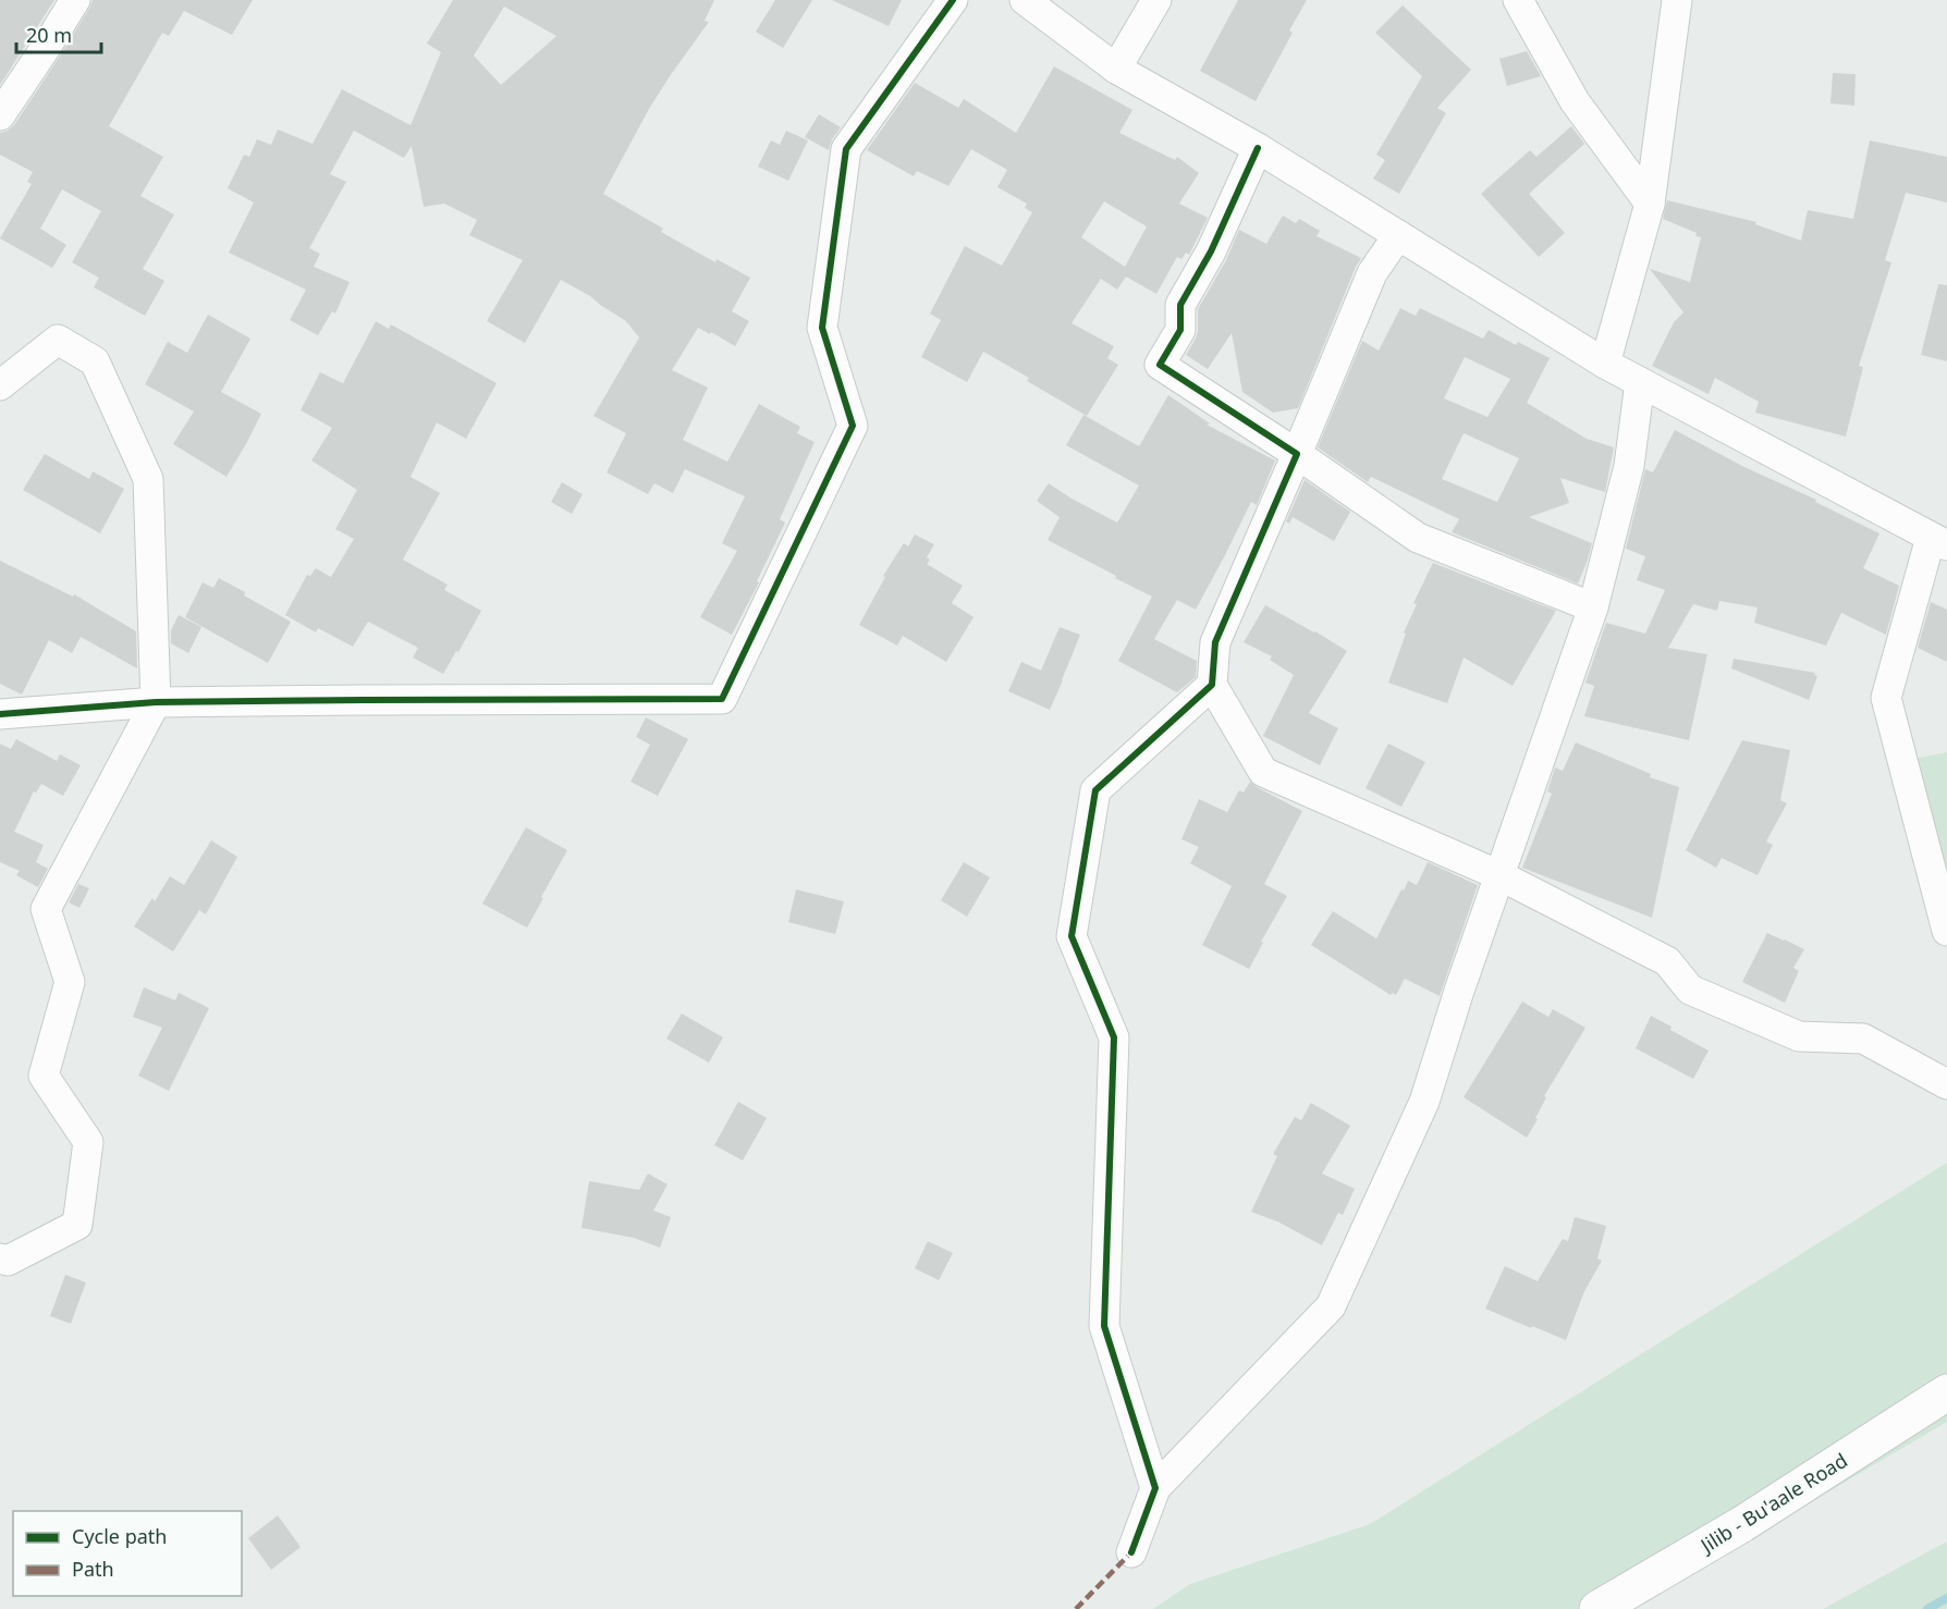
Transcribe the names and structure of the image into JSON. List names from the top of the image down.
{
  "streets": {
    "main road": ["Jilib - Bu'aale Road"]
  },
  "legend": ["Cycle path", "Path"],
  "scale_bar": "20 m"
}
